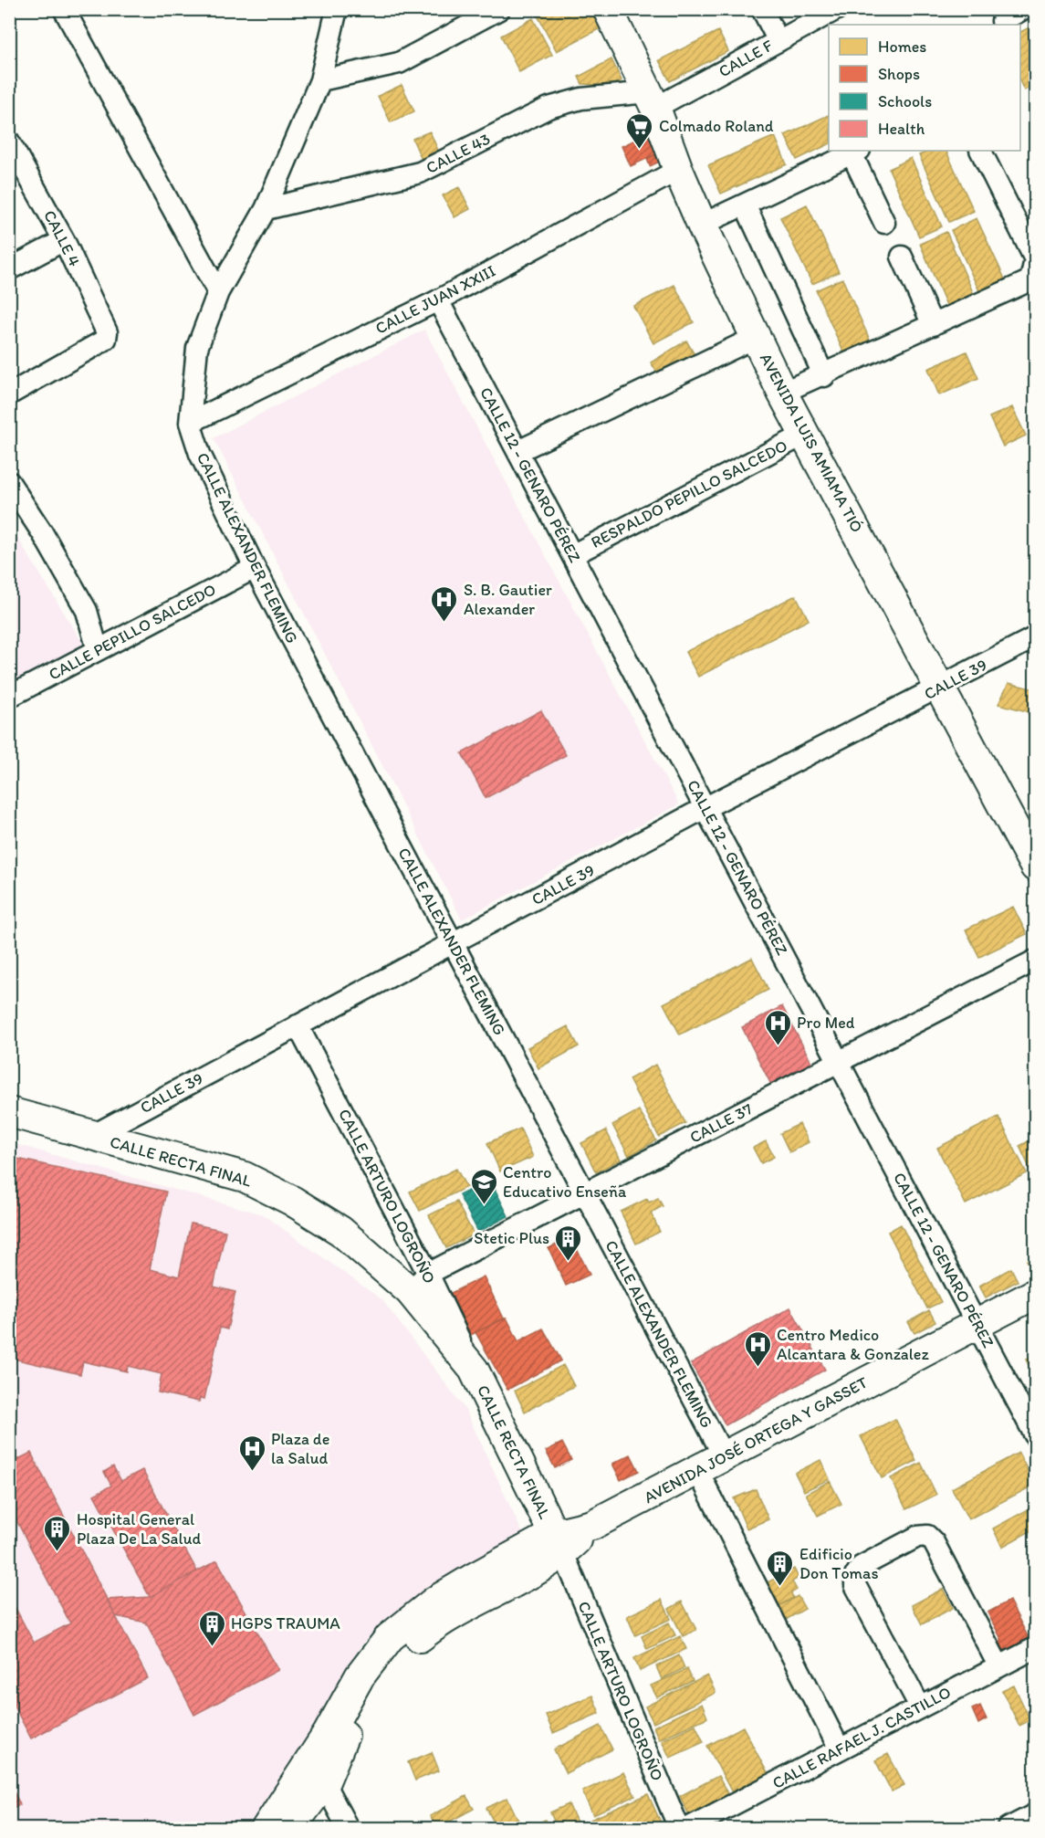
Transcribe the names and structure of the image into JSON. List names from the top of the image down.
{
  "streets": {
    "main road": ["AVENIDA LUIS AMIAMA TIÓ", "CALLE RECTA FINAL", "AVENIDA JOSÉ ORTEGA Y GASSET"],
    "street": [
      "CALLE F",
      "CALLE 43",
      "CALLE 4",
      "CALLE JUAN XXIII",
      "CALLE 12 - GENARO PÉREZ",
      "RESPALDO PEPILLO SALCEDO",
      "CALLE ALEXANDER FLEMING",
      "CALLE PEPILLO SALCEDO",
      "CALLE 39",
      "CALLE 37",
      "CALLE ARTURO LOGROÑO",
      "CALLE RAFAEL J. CASTILLO"
    ]
  },
  "crossings": [
    ["CALLE F", "CALLE 43"],
    ["CALLE F", "AVENIDA LUIS AMIAMA TIÓ"],
    ["CALLE 43", "AVENIDA LUIS AMIAMA TIÓ"],
    ["CALLE JUAN XXIII", "AVENIDA LUIS AMIAMA TIÓ"],
    ["CALLE JUAN XXIII", "CALLE 12 - GENARO PÉREZ"],
    ["CALLE JUAN XXIII", "CALLE ALEXANDER FLEMING"],
    ["AVENIDA LUIS AMIAMA TIÓ", "RESPALDO PEPILLO SALCEDO"],
    ["AVENIDA LUIS AMIAMA TIÓ", "CALLE 39"],
    ["CALLE 12 - GENARO PÉREZ", "RESPALDO PEPILLO SALCEDO"],
    ["CALLE 12 - GENARO PÉREZ", "CALLE 39"],
    ["CALLE 12 - GENARO PÉREZ", "CALLE 37"],
    ["CALLE 12 - GENARO PÉREZ", "AVENIDA JOSÉ ORTEGA Y GASSET"],
    ["CALLE ALEXANDER FLEMING", "CALLE PEPILLO SALCEDO"],
    ["CALLE ALEXANDER FLEMING", "CALLE 39"],
    ["CALLE ALEXANDER FLEMING", "CALLE 37"],
    ["CALLE ALEXANDER FLEMING", "AVENIDA JOSÉ ORTEGA Y GASSET"],
    ["CALLE 39", "CALLE RECTA FINAL"],
    ["CALLE 39", "CALLE ARTURO LOGROÑO"],
    ["CALLE 37", "CALLE RECTA FINAL"],
    ["CALLE 37", "CALLE ARTURO LOGROÑO"],
    ["CALLE RECTA FINAL", "CALLE ARTURO LOGROÑO"],
    ["CALLE RECTA FINAL", "AVENIDA JOSÉ ORTEGA Y GASSET"],
    ["CALLE ARTURO LOGROÑO", "AVENIDA JOSÉ ORTEGA Y GASSET"]
  ],
  "places": {
    "supermarket": ["Colmado Roland"],
    "hospital": [
      "S. B. Gautier Alexander",
      "Pro Med",
      "Centro Medico Alcantara & Gonzalez",
      "Plaza de la Salud"
    ],
    "school or university": ["Centro Educativo Enseña"],
    "building": [
      "Stetic Plus",
      "Hospital General Plaza De La Salud",
      "Edificio Don Tomas",
      "HGPS TRAUMA"
    ]
  },
  "legend": [
    "Homes",
    "Shops",
    "Schools",
    "Health"
  ]
}
